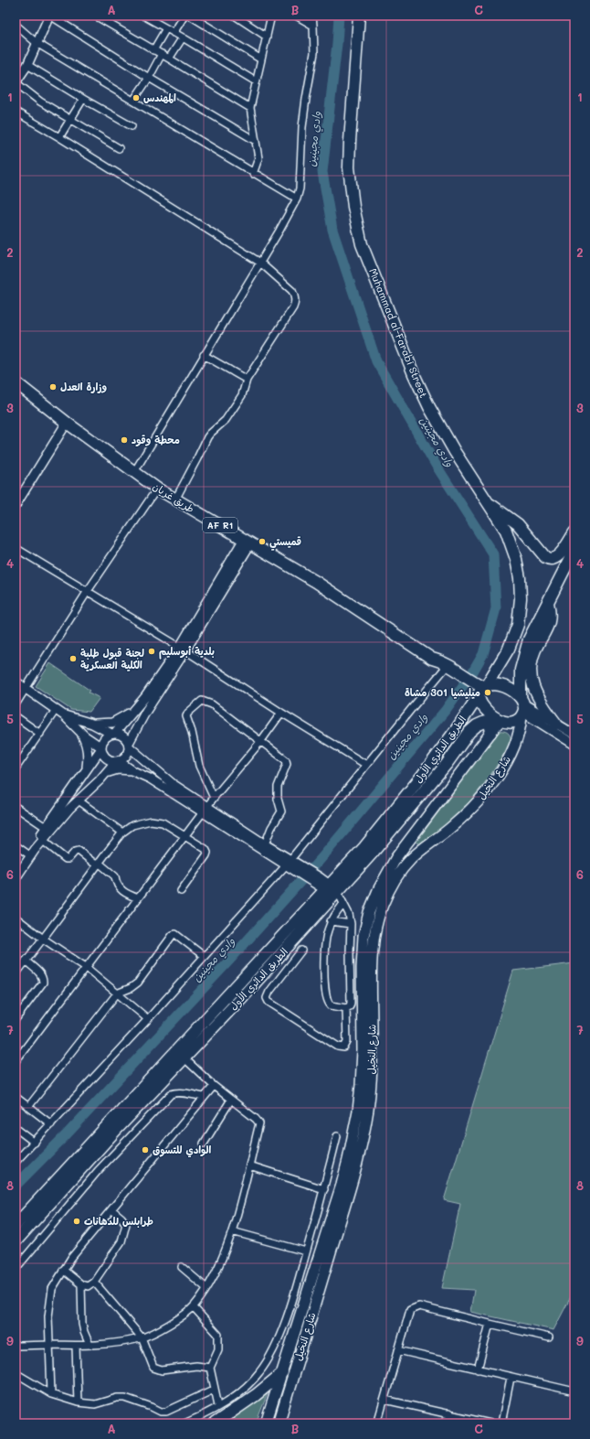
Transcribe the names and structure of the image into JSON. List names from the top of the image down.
{
  "streets": {
    "highway": [
      "Muhammad al-Farabi Street",
      "طريق غريان",
      "AF R1",
      "الطريق الدائري الأول"
    ],
    "main road": ["شارع النخيل"]
  },
  "crossings": [
    ["Muhammad al-Farabi Street", "طريق غريان"],
    ["Muhammad al-Farabi Street", "الطريق الدائري الأول"],
    ["Muhammad al-Farabi Street", "شارع النخيل"],
    ["طريق غريان", "الطريق الدائري الأول"],
    ["طريق غريان", "شارع النخيل"],
    ["الطريق الدائري الأول", "شارع النخيل"]
  ],
  "water": ["وادي مجينين"],
  "places": [
    "المهندس",
    "وزارة العدل",
    "محطة وقود",
    "قميستي",
    "بلدية أبوسليم",
    "لجنة قبول طلبة الكلية العسكرية",
    "ميليشيا 301 مشاة",
    "الوادي للتسوق",
    "طرابلس للدهانات"
  ],
  "grid": {
    "columns": ["A", "B", "C"],
    "rows": [
      "1",
      "2",
      "3",
      "4",
      "5",
      "6",
      "7",
      "8",
      "9"
    ]
  }
}
